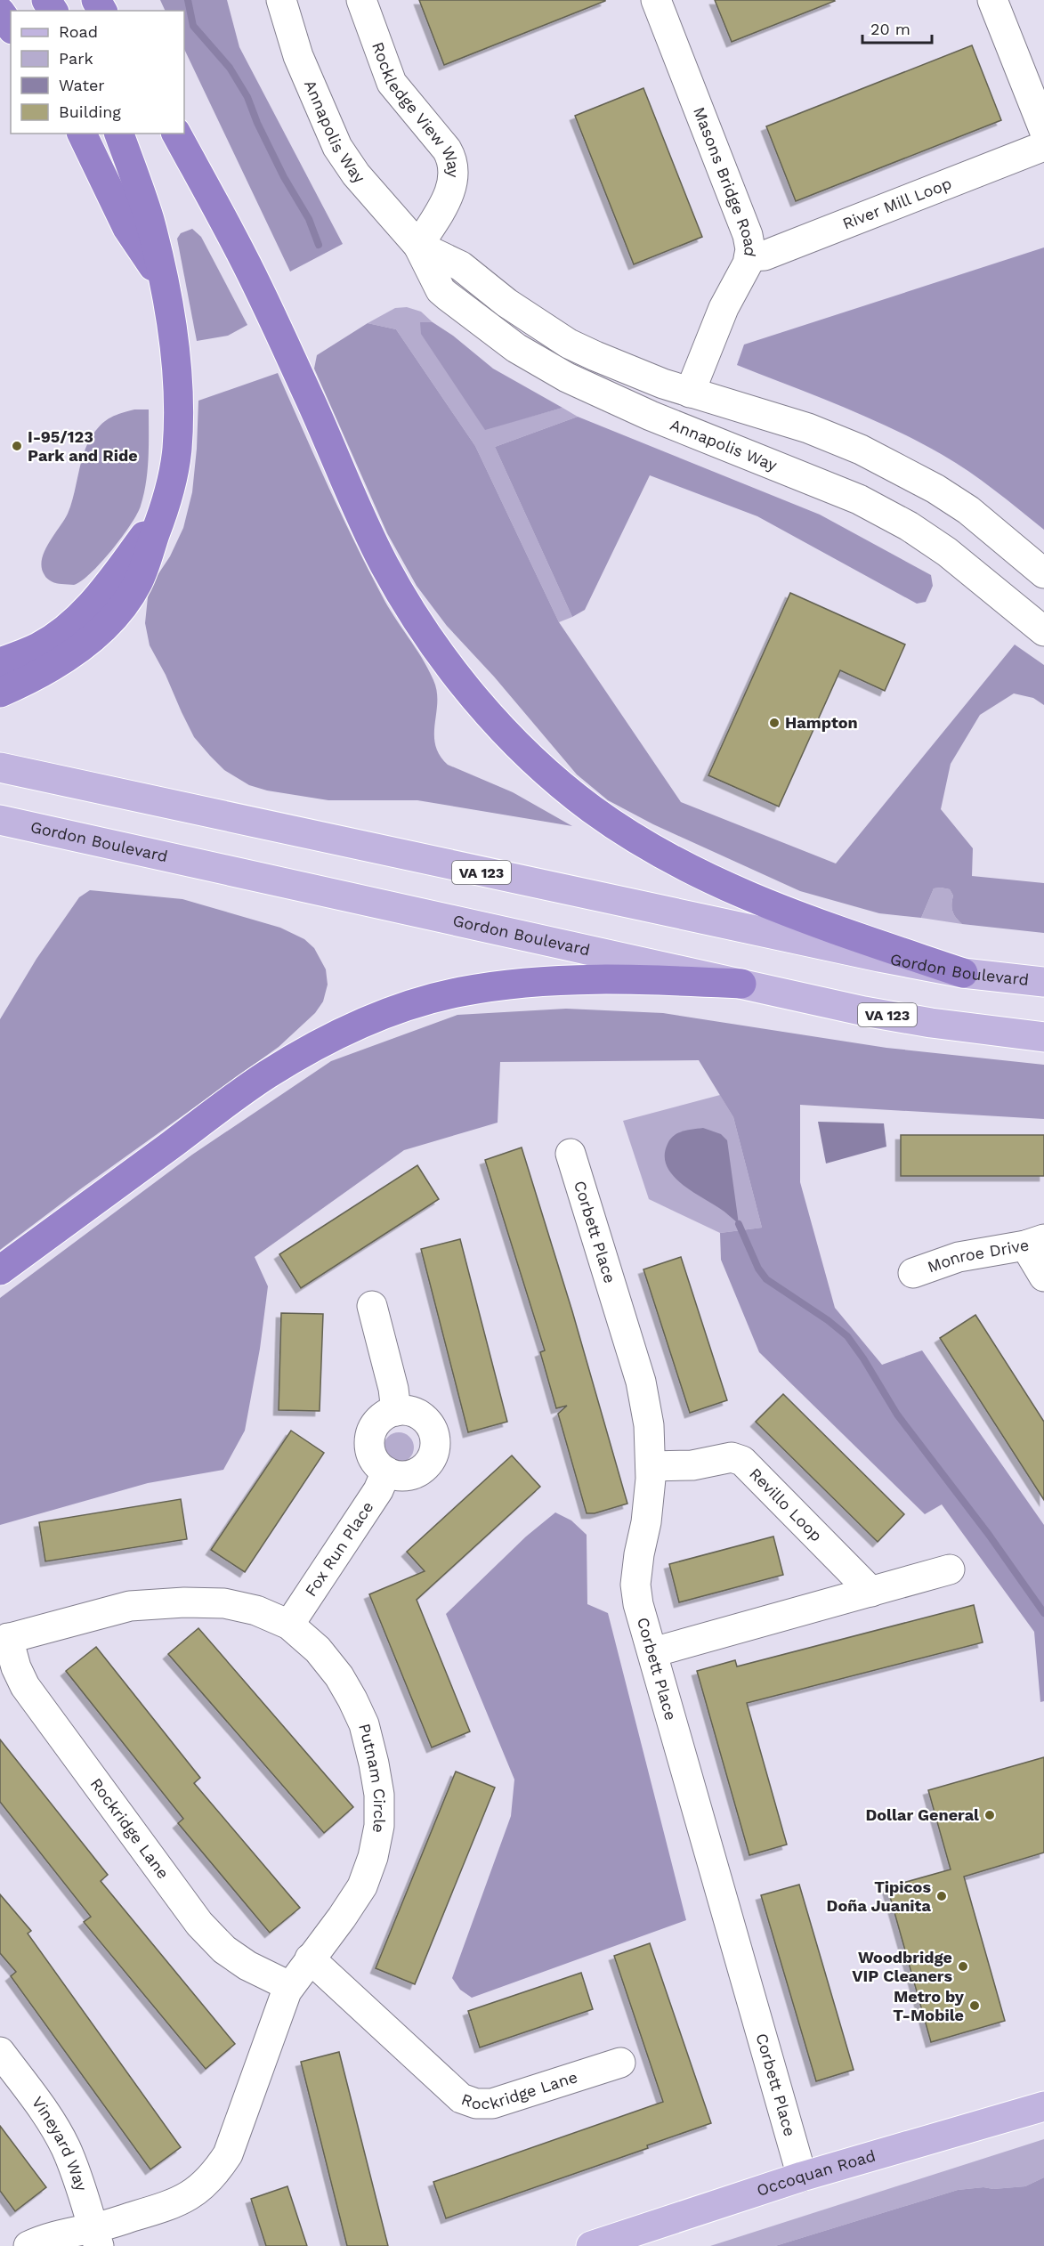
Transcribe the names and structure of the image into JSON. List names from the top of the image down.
{
  "streets": {
    "main road": ["Gordon Boulevard", "VA 123", "Occoquan Road"],
    "street": [
      "Rockledge View Way",
      "Annapolis Way",
      "Masons Bridge Road",
      "River Mill Loop",
      "Corbett Place",
      "Monroe Drive",
      "Revillo Loop",
      "Fox Run Place",
      "Putnam Circle",
      "Rockridge Lane",
      "Vineyard Way"
    ]
  },
  "crossings": [
    ["Rockledge View Way", "Annapolis Way"],
    ["Annapolis Way", "Masons Bridge Road"],
    ["Masons Bridge Road", "River Mill Loop"],
    ["Corbett Place", "Revillo Loop"],
    ["Corbett Place", "Occoquan Road"],
    ["Fox Run Place", "Putnam Circle"],
    ["Putnam Circle", "Rockridge Lane"],
    ["Putnam Circle", "Vineyard Way"]
  ],
  "places": [
    "I-95/123 Park and Ride",
    "Hampton",
    "Dollar General",
    "Tipicos Doña Juanita",
    "Woodbridge VIP Cleaners",
    "Metro by T-Mobile"
  ],
  "legend": [
    "Road",
    "Park",
    "Water",
    "Building"
  ],
  "scale_bar": "20 m"
}
